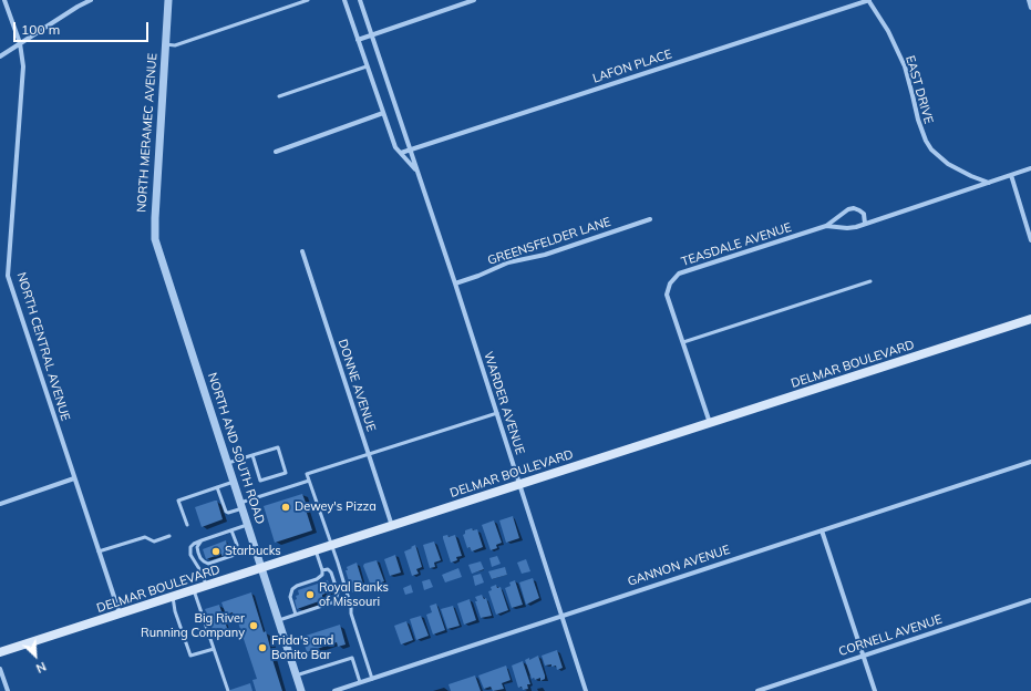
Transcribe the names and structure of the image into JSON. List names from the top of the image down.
{
  "streets": {
    "main road": ["DELMAR BOULEVARD"],
    "street": [
      "LAFON PLACE",
      "EAST DRIVE",
      "NORTH MERAMEC AVENUE",
      "GREENSFELDER LANE",
      "TEASDALE AVENUE",
      "NORTH CENTRAL AVENUE",
      "DONNE AVENUE",
      "WARDER AVENUE",
      "NORTH AND SOUTH ROAD",
      "GANNON AVENUE",
      "CORNELL AVENUE"
    ]
  },
  "crossings": [
    ["LAFON PLACE", "EAST DRIVE"],
    ["LAFON PLACE", "WARDER AVENUE"],
    ["EAST DRIVE", "TEASDALE AVENUE"],
    ["NORTH MERAMEC AVENUE", "NORTH AND SOUTH ROAD"],
    ["GREENSFELDER LANE", "WARDER AVENUE"],
    ["TEASDALE AVENUE", "DELMAR BOULEVARD"],
    ["NORTH CENTRAL AVENUE", "DELMAR BOULEVARD"],
    ["DELMAR BOULEVARD", "DONNE AVENUE"],
    ["DELMAR BOULEVARD", "WARDER AVENUE"],
    ["DELMAR BOULEVARD", "NORTH AND SOUTH ROAD"],
    ["WARDER AVENUE", "GANNON AVENUE"]
  ],
  "places": [
    "Dewey's Pizza",
    "Starbucks",
    "Royal Banks of Missouri",
    "Big River Running Company",
    "Frida's and Bonito Bar"
  ],
  "scale_bar": "100 m",
  "north": "bottom right"
}
